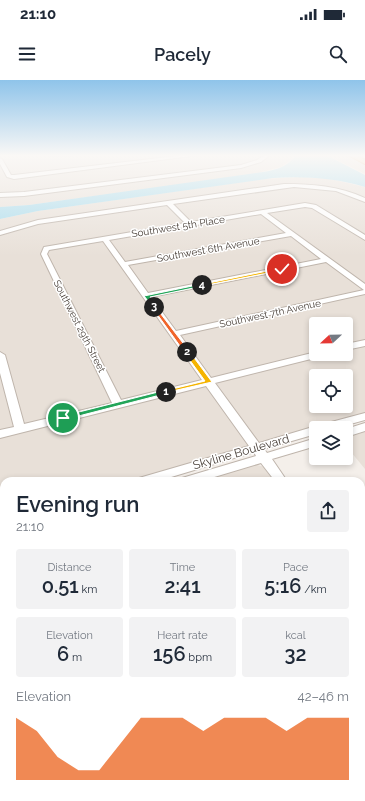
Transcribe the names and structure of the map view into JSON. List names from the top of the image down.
{
  "streets": {
    "street": [
      "Southwest 5th Place",
      "Southwest 6th Avenue",
      "Southwest 7th Avenue",
      "Southwest 29th Street",
      "Skyline Boulevard"
    ]
  },
  "crossings": [
    ["Southwest 5th Place", "Southwest 29th Street"]
  ],
  "north": "left",
  "page": {
    "status": "21:10",
    "header": "Pacely",
    "pins": [
      "4",
      "3",
      "2",
      "1"
    ],
    "heading": ["Evening run", "21:10"],
    "stats": [
      ["Distance", "0.51 km"],
      ["Time", "2:41"],
      ["Pace", "5:16 /km"],
      ["Elevation", "6 m"],
      ["Heart rate", "156 bpm"],
      ["kcal", "32"]
    ],
    "chart": ["Elevation", "42–46 m"]
  }
}
